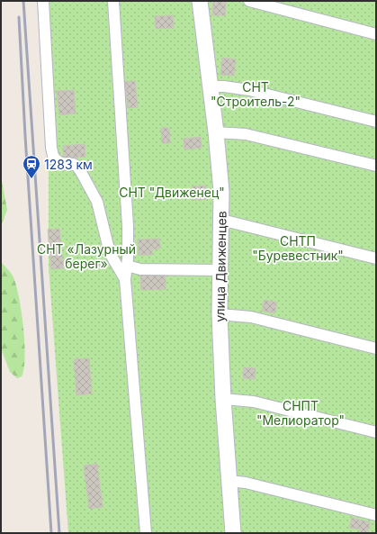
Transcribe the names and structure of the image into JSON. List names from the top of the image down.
{
  "streets": {
    "street": ["улица Движенцев"]
  },
  "parks": [
    "СНТ \"Строитель-2\"",
    "СНТ \"Движенец\"",
    "СНТП \"Буревестник\"",
    "СНТ «Лазурный берег»",
    "СНПТ \"Мелиоратор\""
  ],
  "places": {
    "station": ["1283 км"]
  }
}
